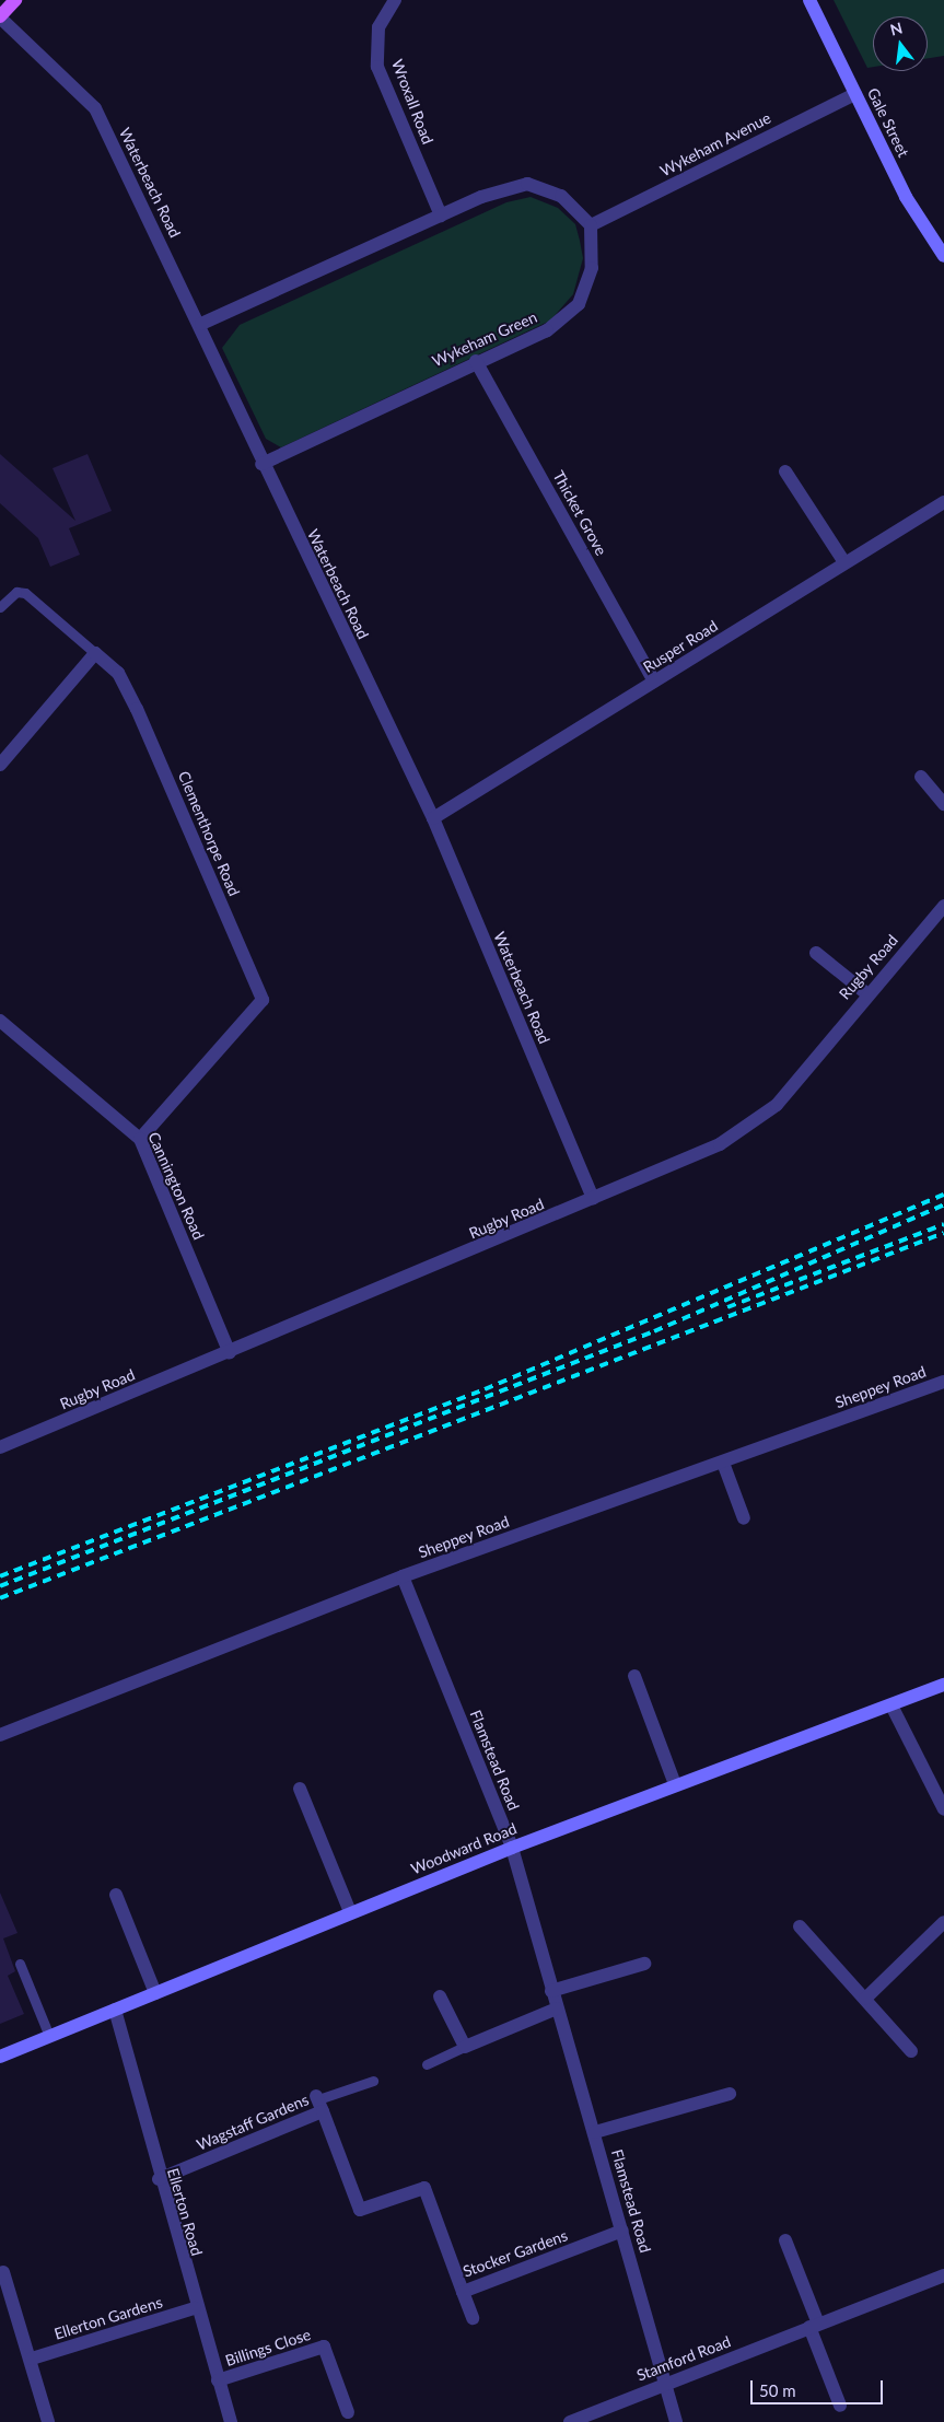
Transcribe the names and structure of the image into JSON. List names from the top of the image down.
{
  "streets": {
    "street": [
      "Wroxall Road",
      "Gale Street",
      "Wykeham Avenue",
      "Waterbeach Road",
      "Wykeham Green",
      "Thicket Grove",
      "Rusper Road",
      "Clementhorpe Road",
      "Rugby Road",
      "Cannington Road",
      "Sheppey Road",
      "Flamstead Road",
      "Woodward Road",
      "Wagstaff Gardens",
      "Ellerton Road",
      "Stocker Gardens",
      "Ellerton Gardens",
      "Billings Close",
      "Stamford Road"
    ]
  },
  "crossings": [
    ["Gale Street", "Wykeham Avenue"],
    ["Wykeham Avenue", "Wykeham Green"],
    ["Waterbeach Road", "Wykeham Green"],
    ["Waterbeach Road", "Rusper Road"],
    ["Waterbeach Road", "Rugby Road"],
    ["Wykeham Green", "Thicket Grove"],
    ["Thicket Grove", "Rusper Road"],
    ["Clementhorpe Road", "Cannington Road"],
    ["Rugby Road", "Cannington Road"],
    ["Sheppey Road", "Flamstead Road"],
    ["Flamstead Road", "Woodward Road"],
    ["Flamstead Road", "Stocker Gardens"],
    ["Flamstead Road", "Stamford Road"],
    ["Woodward Road", "Ellerton Road"],
    ["Wagstaff Gardens", "Ellerton Road"],
    ["Wagstaff Gardens", "Stocker Gardens"],
    ["Ellerton Road", "Ellerton Gardens"],
    ["Ellerton Road", "Billings Close"]
  ],
  "scale_bar": "50 m",
  "north": "top"
}
